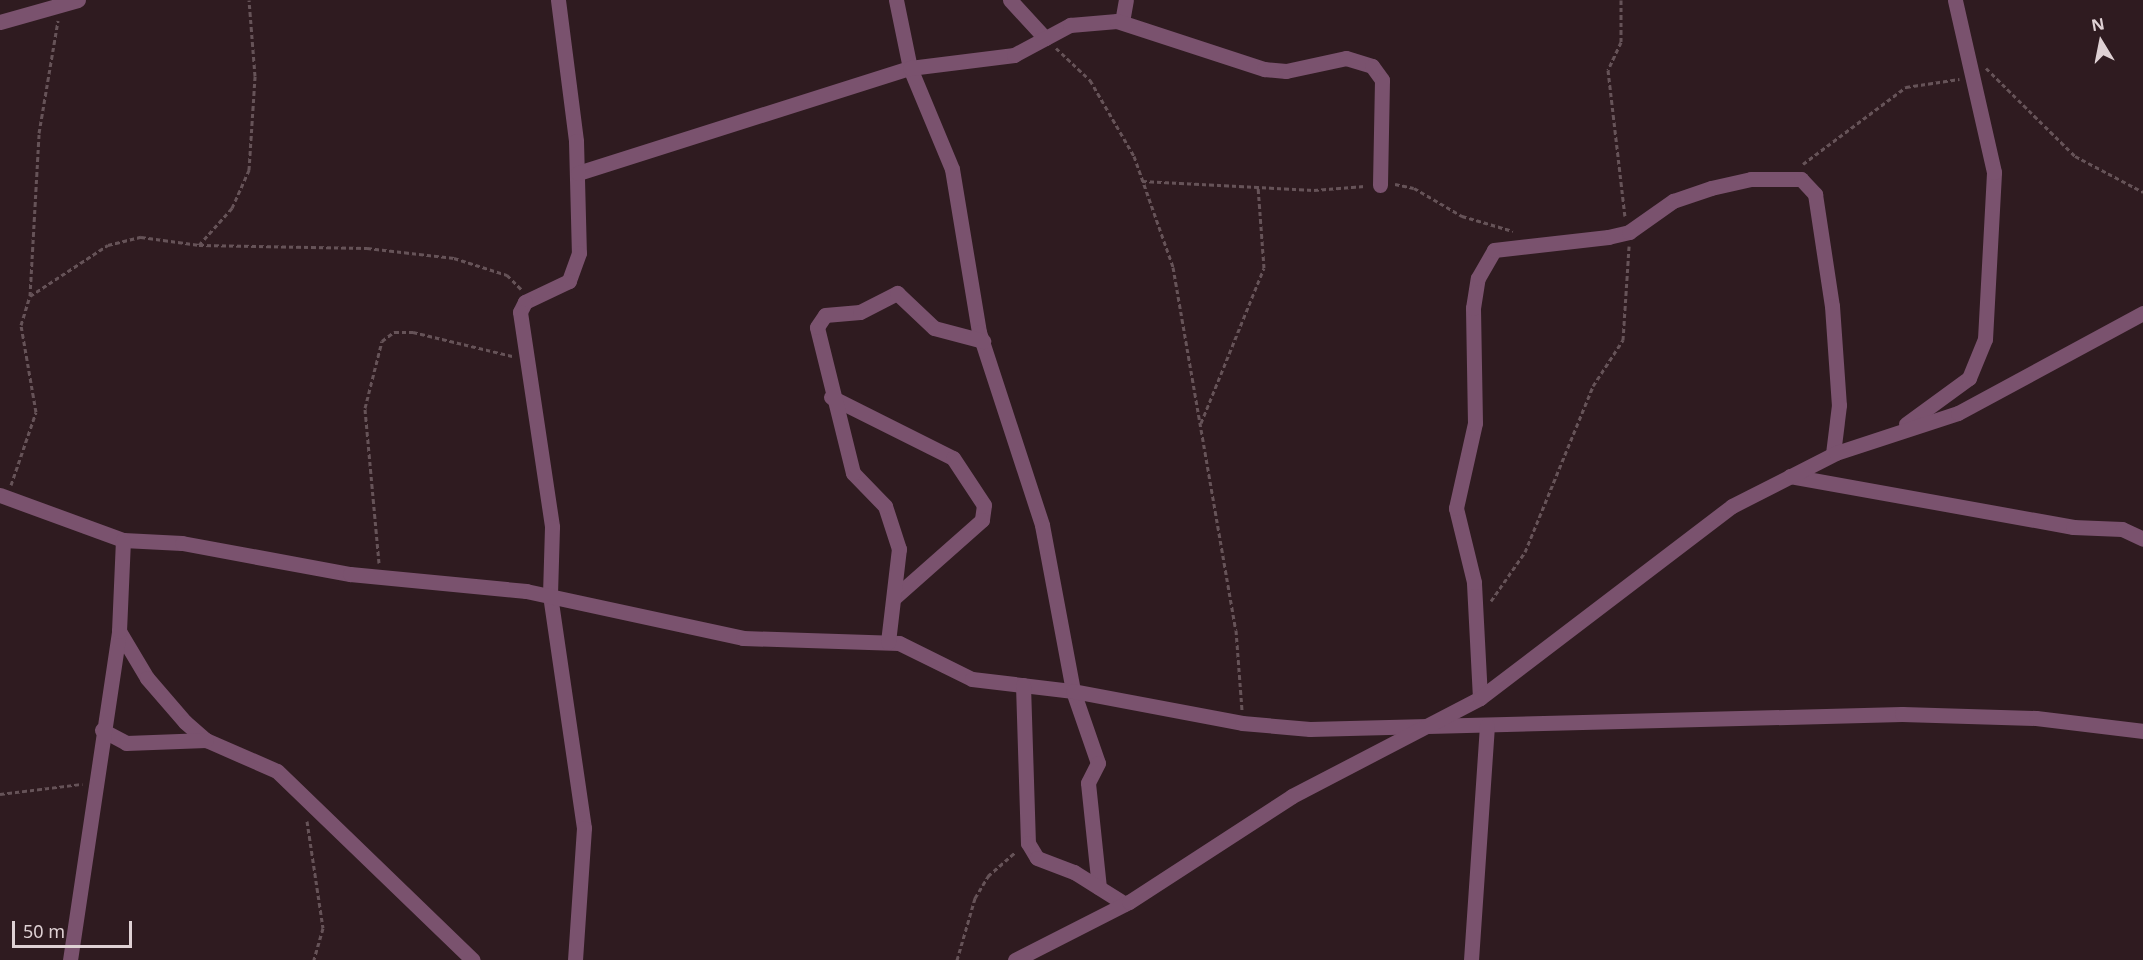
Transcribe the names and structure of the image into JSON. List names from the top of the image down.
{
  "scale_bar": "50 m",
  "north": "top"
}
